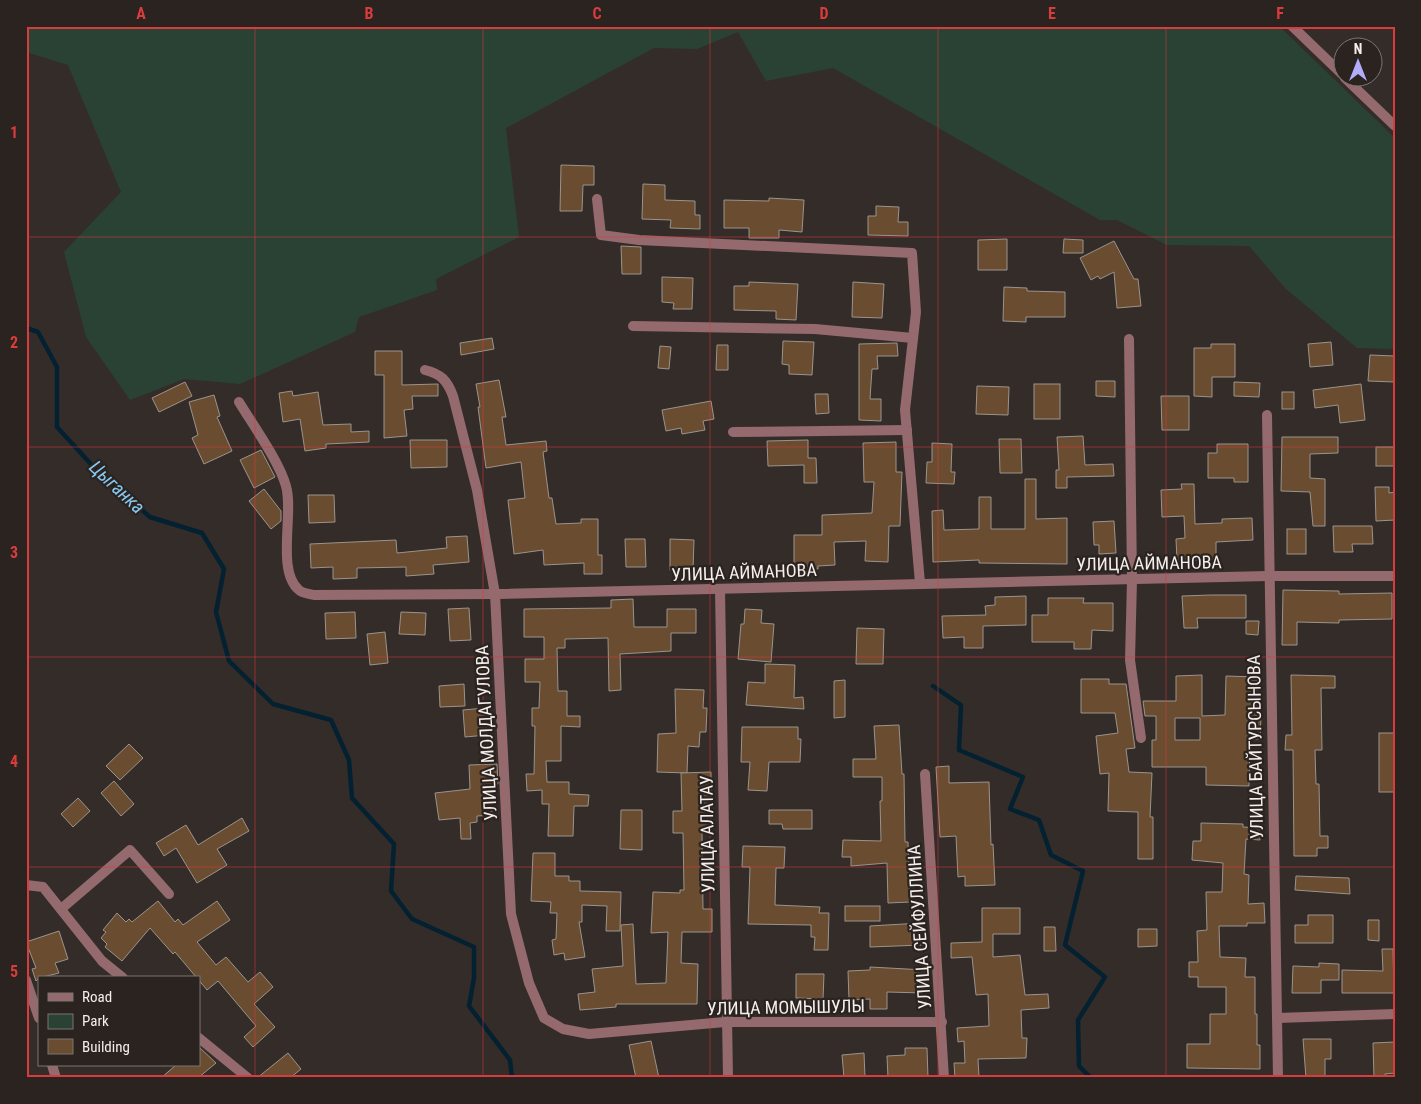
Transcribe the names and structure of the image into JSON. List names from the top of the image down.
{
  "streets": {
    "street": [
      "УЛИЦА АЙМАНОВА",
      "УЛИЦА МОЛДАГУЛОВА",
      "УЛИЦА БАЙТУРСЫНОВА",
      "УЛИЦА АЛАТАУ",
      "УЛИЦА СЕЙФУЛЛИНА",
      "УЛИЦА МОМЫШУЛЫ"
    ]
  },
  "crossings": [
    ["УЛИЦА АЙМАНОВА", "УЛИЦА МОЛДАГУЛОВА"],
    ["УЛИЦА АЙМАНОВА", "УЛИЦА БАЙТУРСЫНОВА"],
    ["УЛИЦА АЙМАНОВА", "УЛИЦА АЛАТАУ"],
    ["УЛИЦА МОЛДАГУЛОВА", "УЛИЦА МОМЫШУЛЫ"],
    ["УЛИЦА АЛАТАУ", "УЛИЦА МОМЫШУЛЫ"],
    ["УЛИЦА СЕЙФУЛЛИНА", "УЛИЦА МОМЫШУЛЫ"]
  ],
  "water": ["Цыганка"],
  "legend": ["Road", "Park", "Building"],
  "north": "top",
  "grid": {
    "columns": [
      "A",
      "B",
      "C",
      "D",
      "E",
      "F"
    ],
    "rows": [
      "1",
      "2",
      "3",
      "4",
      "5"
    ]
  }
}
